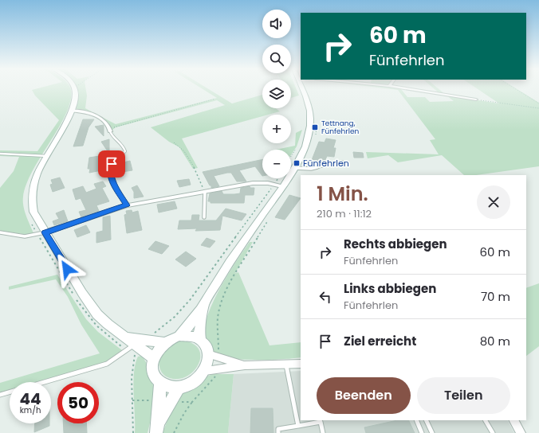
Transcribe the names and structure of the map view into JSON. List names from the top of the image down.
{
  "places": {
    "transit": ["Tettnang, Fünfehrlen", "Fünfehrlen"]
  },
  "page": {
    "map_buttons": ["+", "−"],
    "turn": ["60 m", "Fünfehrlen"],
    "heading": ["1 Min.", "210 m · 11:12"],
    "list": [
      {
        "name": "Rechts abbiegen",
        "note": "Fünfehrlen",
        "value": "60 m"
      },
      {
        "name": "Links abbiegen",
        "note": "Fünfehrlen",
        "value": "70 m"
      },
      {
        "name": "Ziel erreicht",
        "value": "80 m"
      }
    ],
    "buttons": ["Beenden", "Teilen"],
    "speed": "44 km/h",
    "limit": "50"
  }
}
